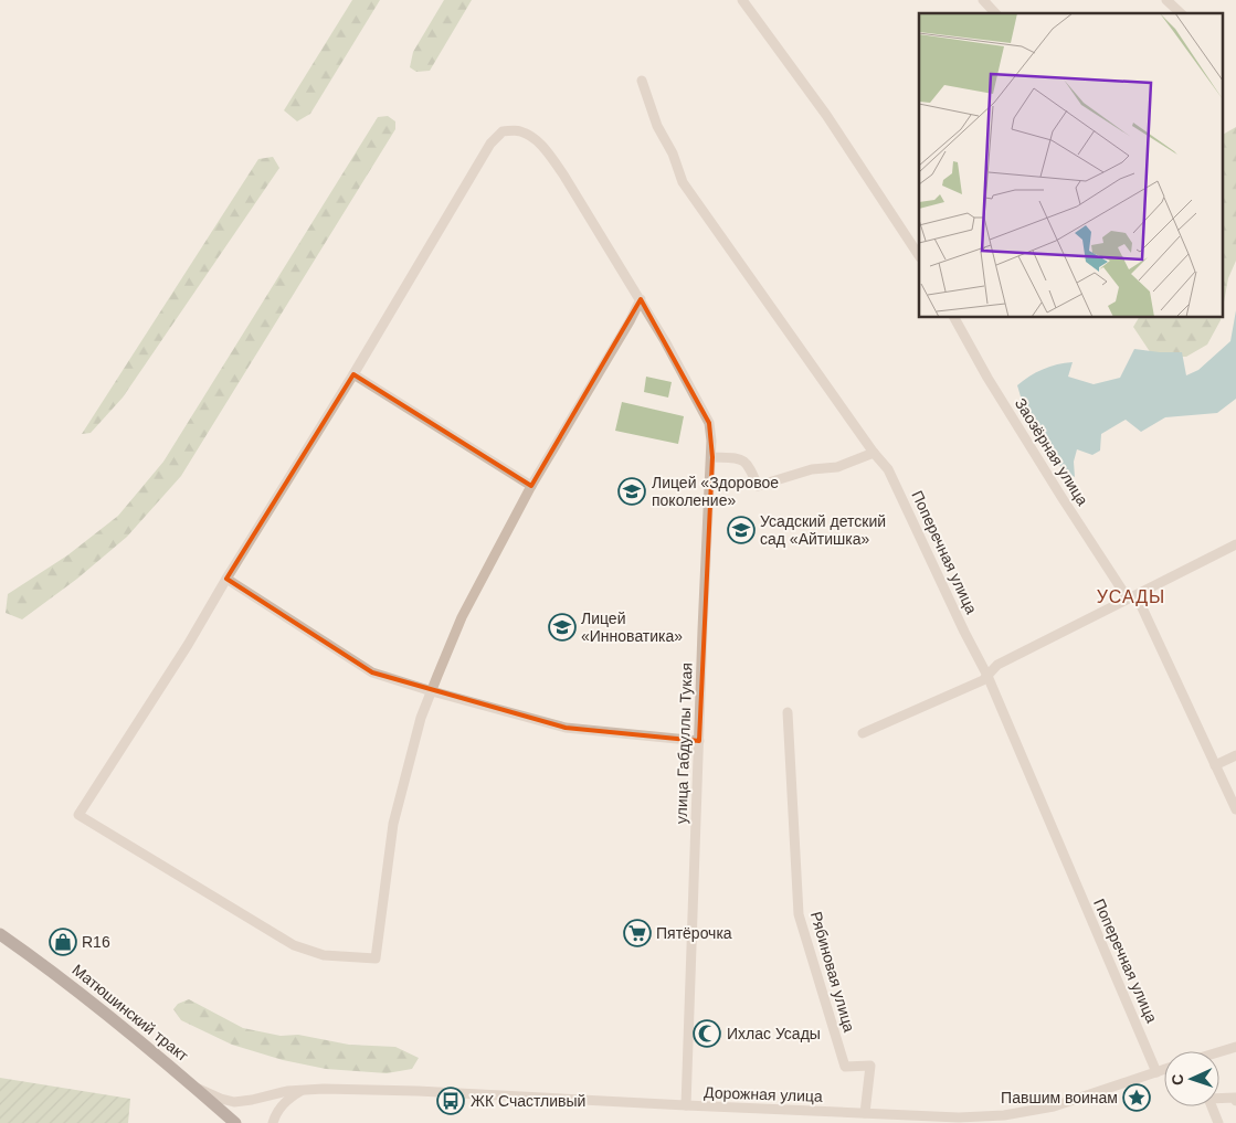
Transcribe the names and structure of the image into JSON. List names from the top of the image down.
{
  "streets": {
    "main road": ["Матюшинский тракт"],
    "street": [
      "Заозёрная улица",
      "Поперечная улица",
      "улица Габдуллы Тукая",
      "Рябиновая улица",
      "Дорожная улица"
    ]
  },
  "crossings": [
    ["Поперечная улица", "Дорожная улица"],
    ["улица Габдуллы Тукая", "Дорожная улица"],
    ["Рябиновая улица", "Дорожная улица"],
    ["Матюшинский тракт", "Дорожная улица"]
  ],
  "districts": ["УСАДЫ"],
  "places": {
    "school or university": ["Лицей «Здоровое поколение»", "Усадский детский сад «Айтишка»", "Лицей «Инноватика»"],
    "supermarket": ["Пятёрочка"],
    "shop": ["R16"],
    "mosque": ["Ихлас Усады"],
    "place": ["Павшим воинам"],
    "bus stop": ["ЖК Счастливый"]
  },
  "north": "left"
}
